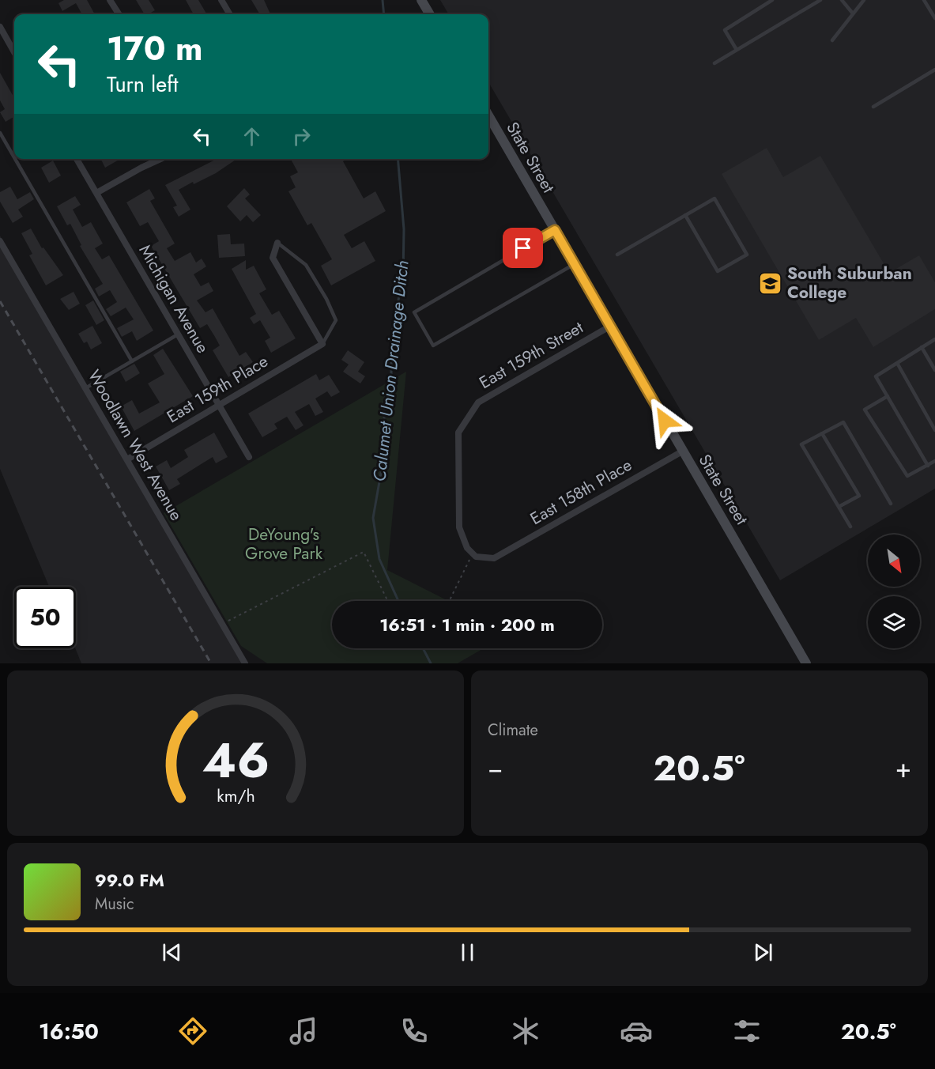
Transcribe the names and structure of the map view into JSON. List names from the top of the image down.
{
  "streets": {
    "main road": ["State Street"],
    "street": [
      "Michigan Avenue",
      "East 159th Street",
      "East 159th Place",
      "Woodlawn West Avenue",
      "East 158th Place"
    ]
  },
  "crossings": [
    ["State Street", "East 159th Street"],
    ["State Street", "East 158th Place"],
    ["Michigan Avenue", "East 159th Place"],
    ["East 159th Street", "East 158th Place"],
    ["East 159th Place", "Woodlawn West Avenue"]
  ],
  "water": ["Calumet Union Drainage Ditch"],
  "parks": ["DeYoung's Grove Park"],
  "places": {
    "school or university": ["South Suburban College"]
  },
  "north": "bottom right",
  "page": {
    "turn": ["170 m", "Turn left"],
    "limit": "50",
    "trip": "16:51 · 1 min · 200 m",
    "tile": "Climate",
    "heat": ["−", "20.5°", "+"],
    "song": ["99.0 FM", "Music"],
    "tabs": ["16:50", "20.5°"],
    "gauge": ["46", "km/h"]
  }
}
